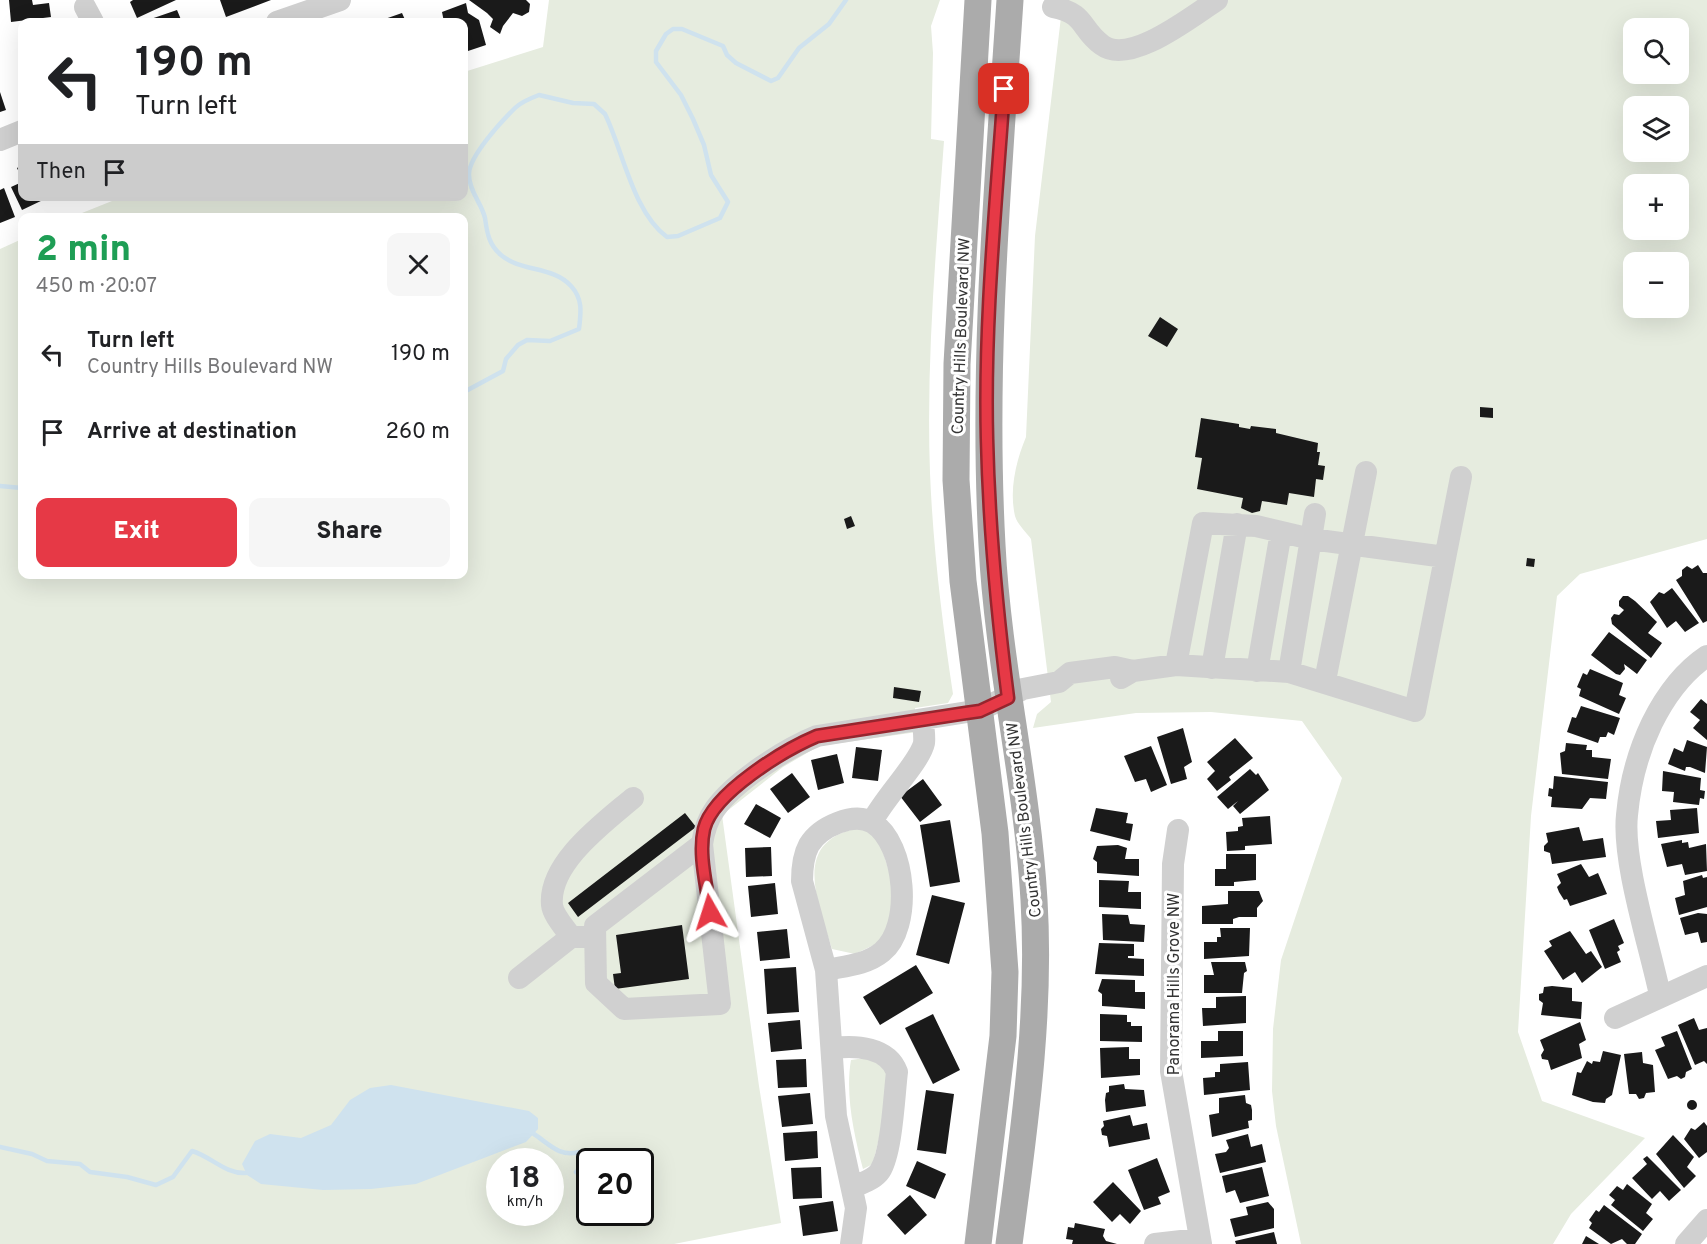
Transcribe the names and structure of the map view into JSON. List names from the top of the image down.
{
  "streets": {
    "main road": ["Country Hills Boulevard NW"],
    "street": ["Panorama Hills Grove NW"]
  },
  "page": {
    "map_buttons": ["+", "−"],
    "turn": ["190 m", "Turn left"],
    "then": "Then",
    "heading": ["2 min", "450 m · 20:07"],
    "list": [
      {
        "name": "Turn left",
        "note": "Country Hills Boulevard NW",
        "value": "190 m"
      },
      {
        "name": "Arrive at destination",
        "value": "260 m"
      }
    ],
    "buttons": ["Exit", "Share"],
    "speed": "18 km/h",
    "limit": "20"
  }
}
